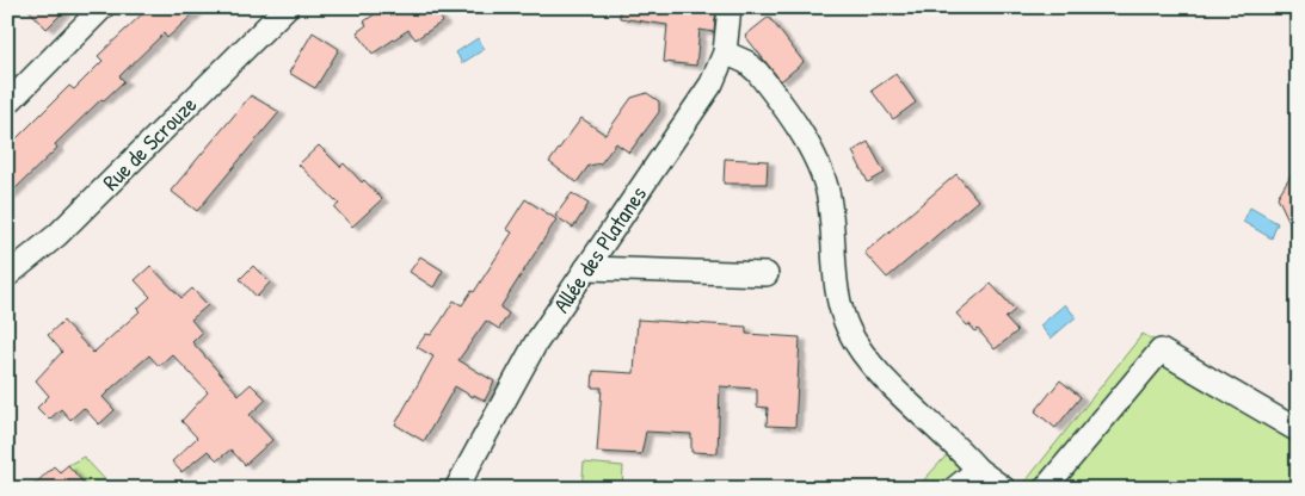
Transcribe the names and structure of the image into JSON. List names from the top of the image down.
{
  "streets": {
    "street": ["Rue de Scrouze", "Allée des Platanes"]
  }
}
